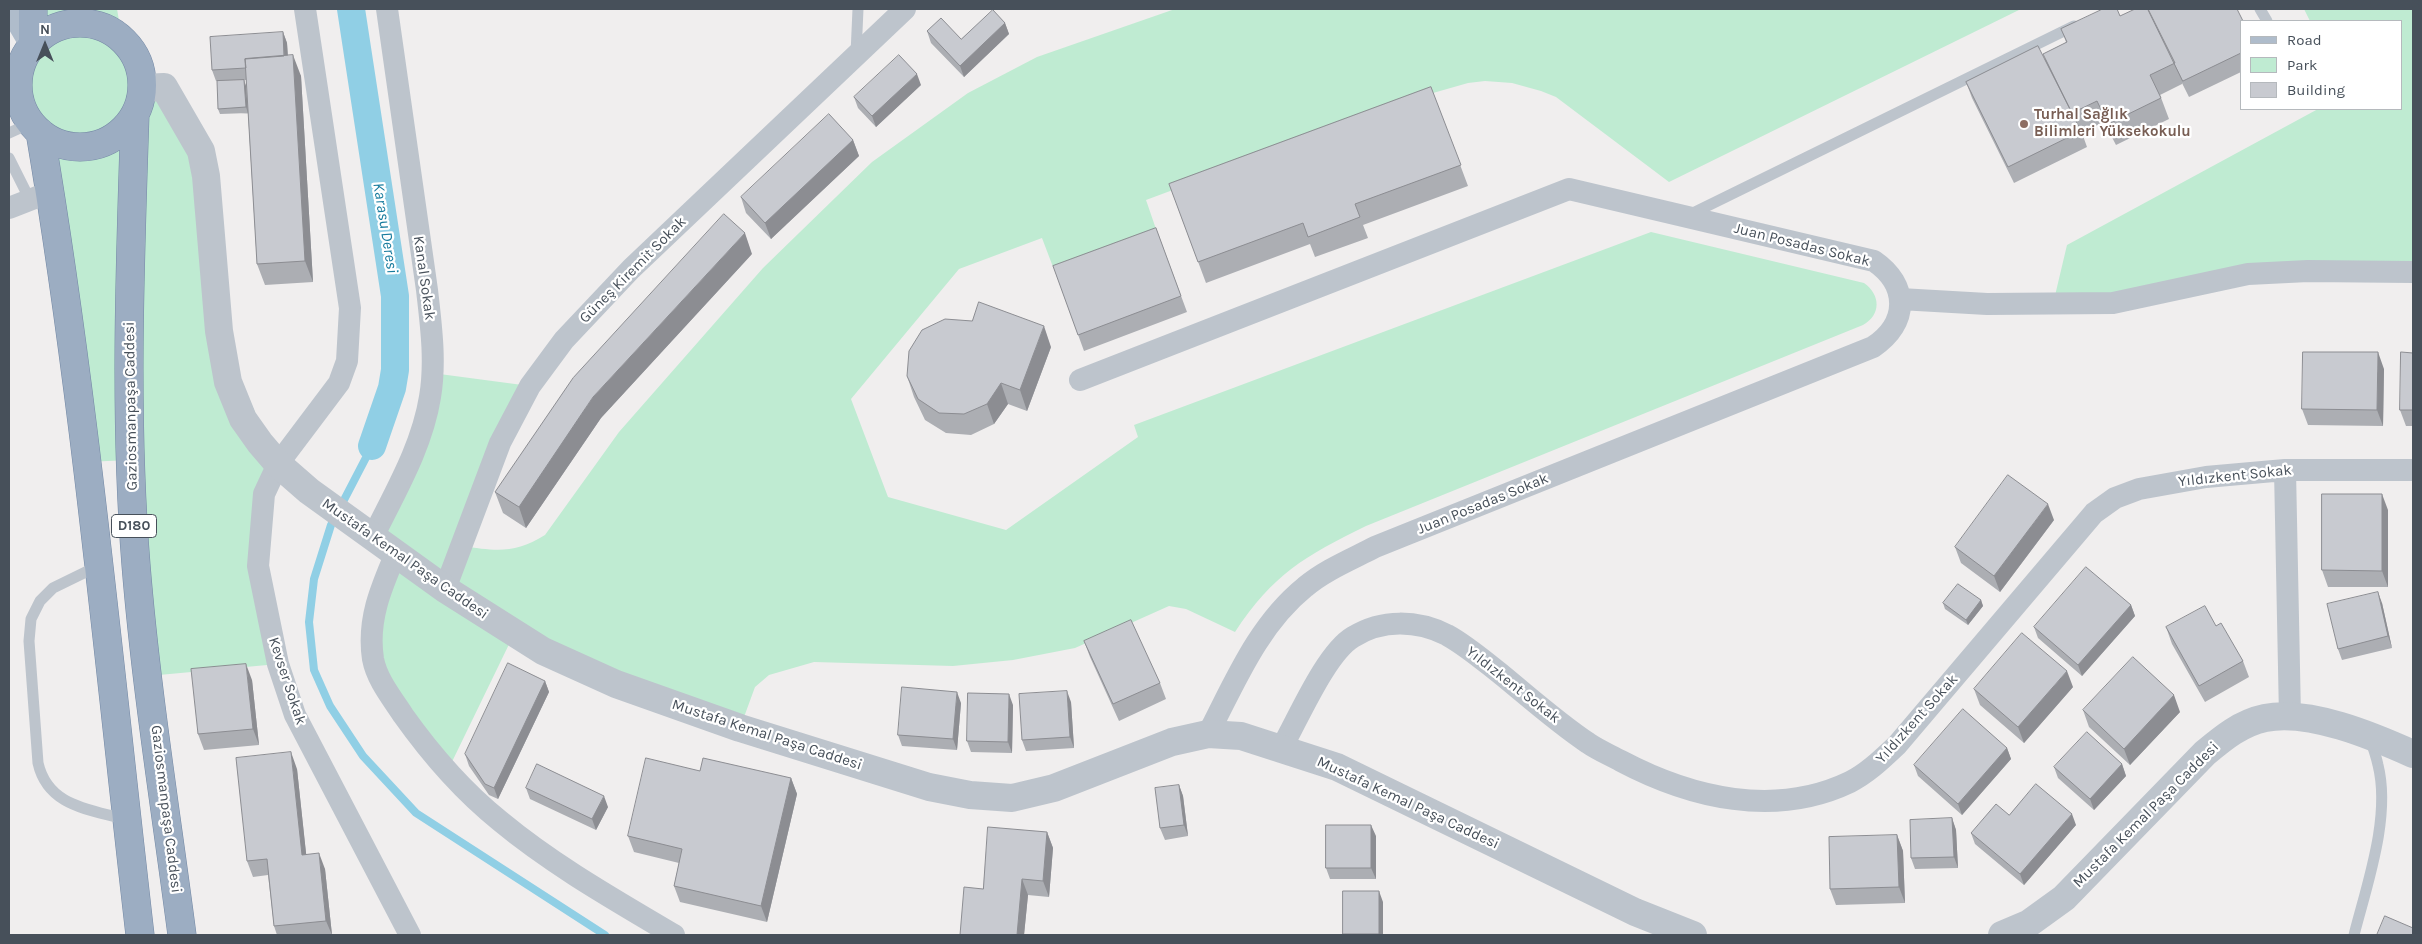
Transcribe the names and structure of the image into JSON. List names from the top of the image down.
{
  "streets": {
    "highway": ["Gaziosmanpaşa Caddesi", "D180"],
    "street": [
      "Juan Posadas Sokak",
      "Güneş Kiremit Sokak",
      "Kanal Sokak",
      "Yıldızkent Sokak",
      "Mustafa Kemal Paşa Caddesi",
      "Kevser Sokak"
    ]
  },
  "crossings": [
    ["Juan Posadas Sokak", "Mustafa Kemal Paşa Caddesi"],
    ["Güneş Kiremit Sokak", "Mustafa Kemal Paşa Caddesi"],
    ["Kanal Sokak", "Mustafa Kemal Paşa Caddesi"],
    ["Gaziosmanpaşa Caddesi", "Mustafa Kemal Paşa Caddesi"],
    ["Yıldızkent Sokak", "Mustafa Kemal Paşa Caddesi"],
    ["Mustafa Kemal Paşa Caddesi", "Kevser Sokak"]
  ],
  "water": ["Karasu Deresi"],
  "places": ["Turhal Sağlık Bilimleri Yüksekokulu"],
  "legend": ["Road", "Park", "Building"],
  "north": "top"
}
